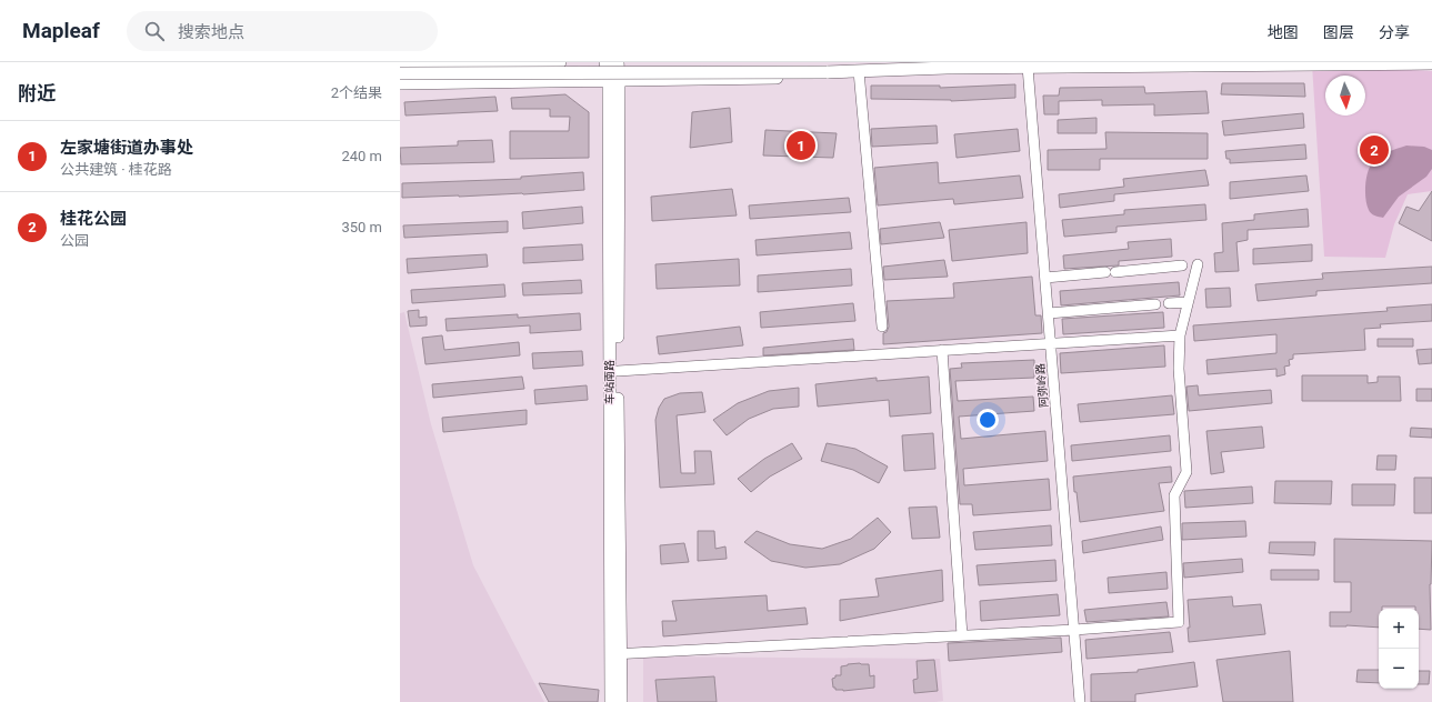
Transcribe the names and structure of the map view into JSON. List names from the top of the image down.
{
  "streets": {
    "main road": ["车站南路"],
    "street": ["阿弥岭路"]
  },
  "north": "bottom",
  "page": {
    "header": "Mapleaf",
    "search": "搜索地点",
    "nav": ["地图", "图层", "分享"],
    "heading": ["附近", "2个结果"],
    "list": [
      {
        "mark": "1",
        "name": "左家塘街道办事处",
        "note": "公共建筑 · 桂花路",
        "value": "240 m"
      },
      {
        "mark": "2",
        "name": "桂花公园",
        "note": "公园",
        "value": "350 m"
      }
    ],
    "pins": ["1", "2"],
    "map_buttons": ["+", "−"]
  }
}
